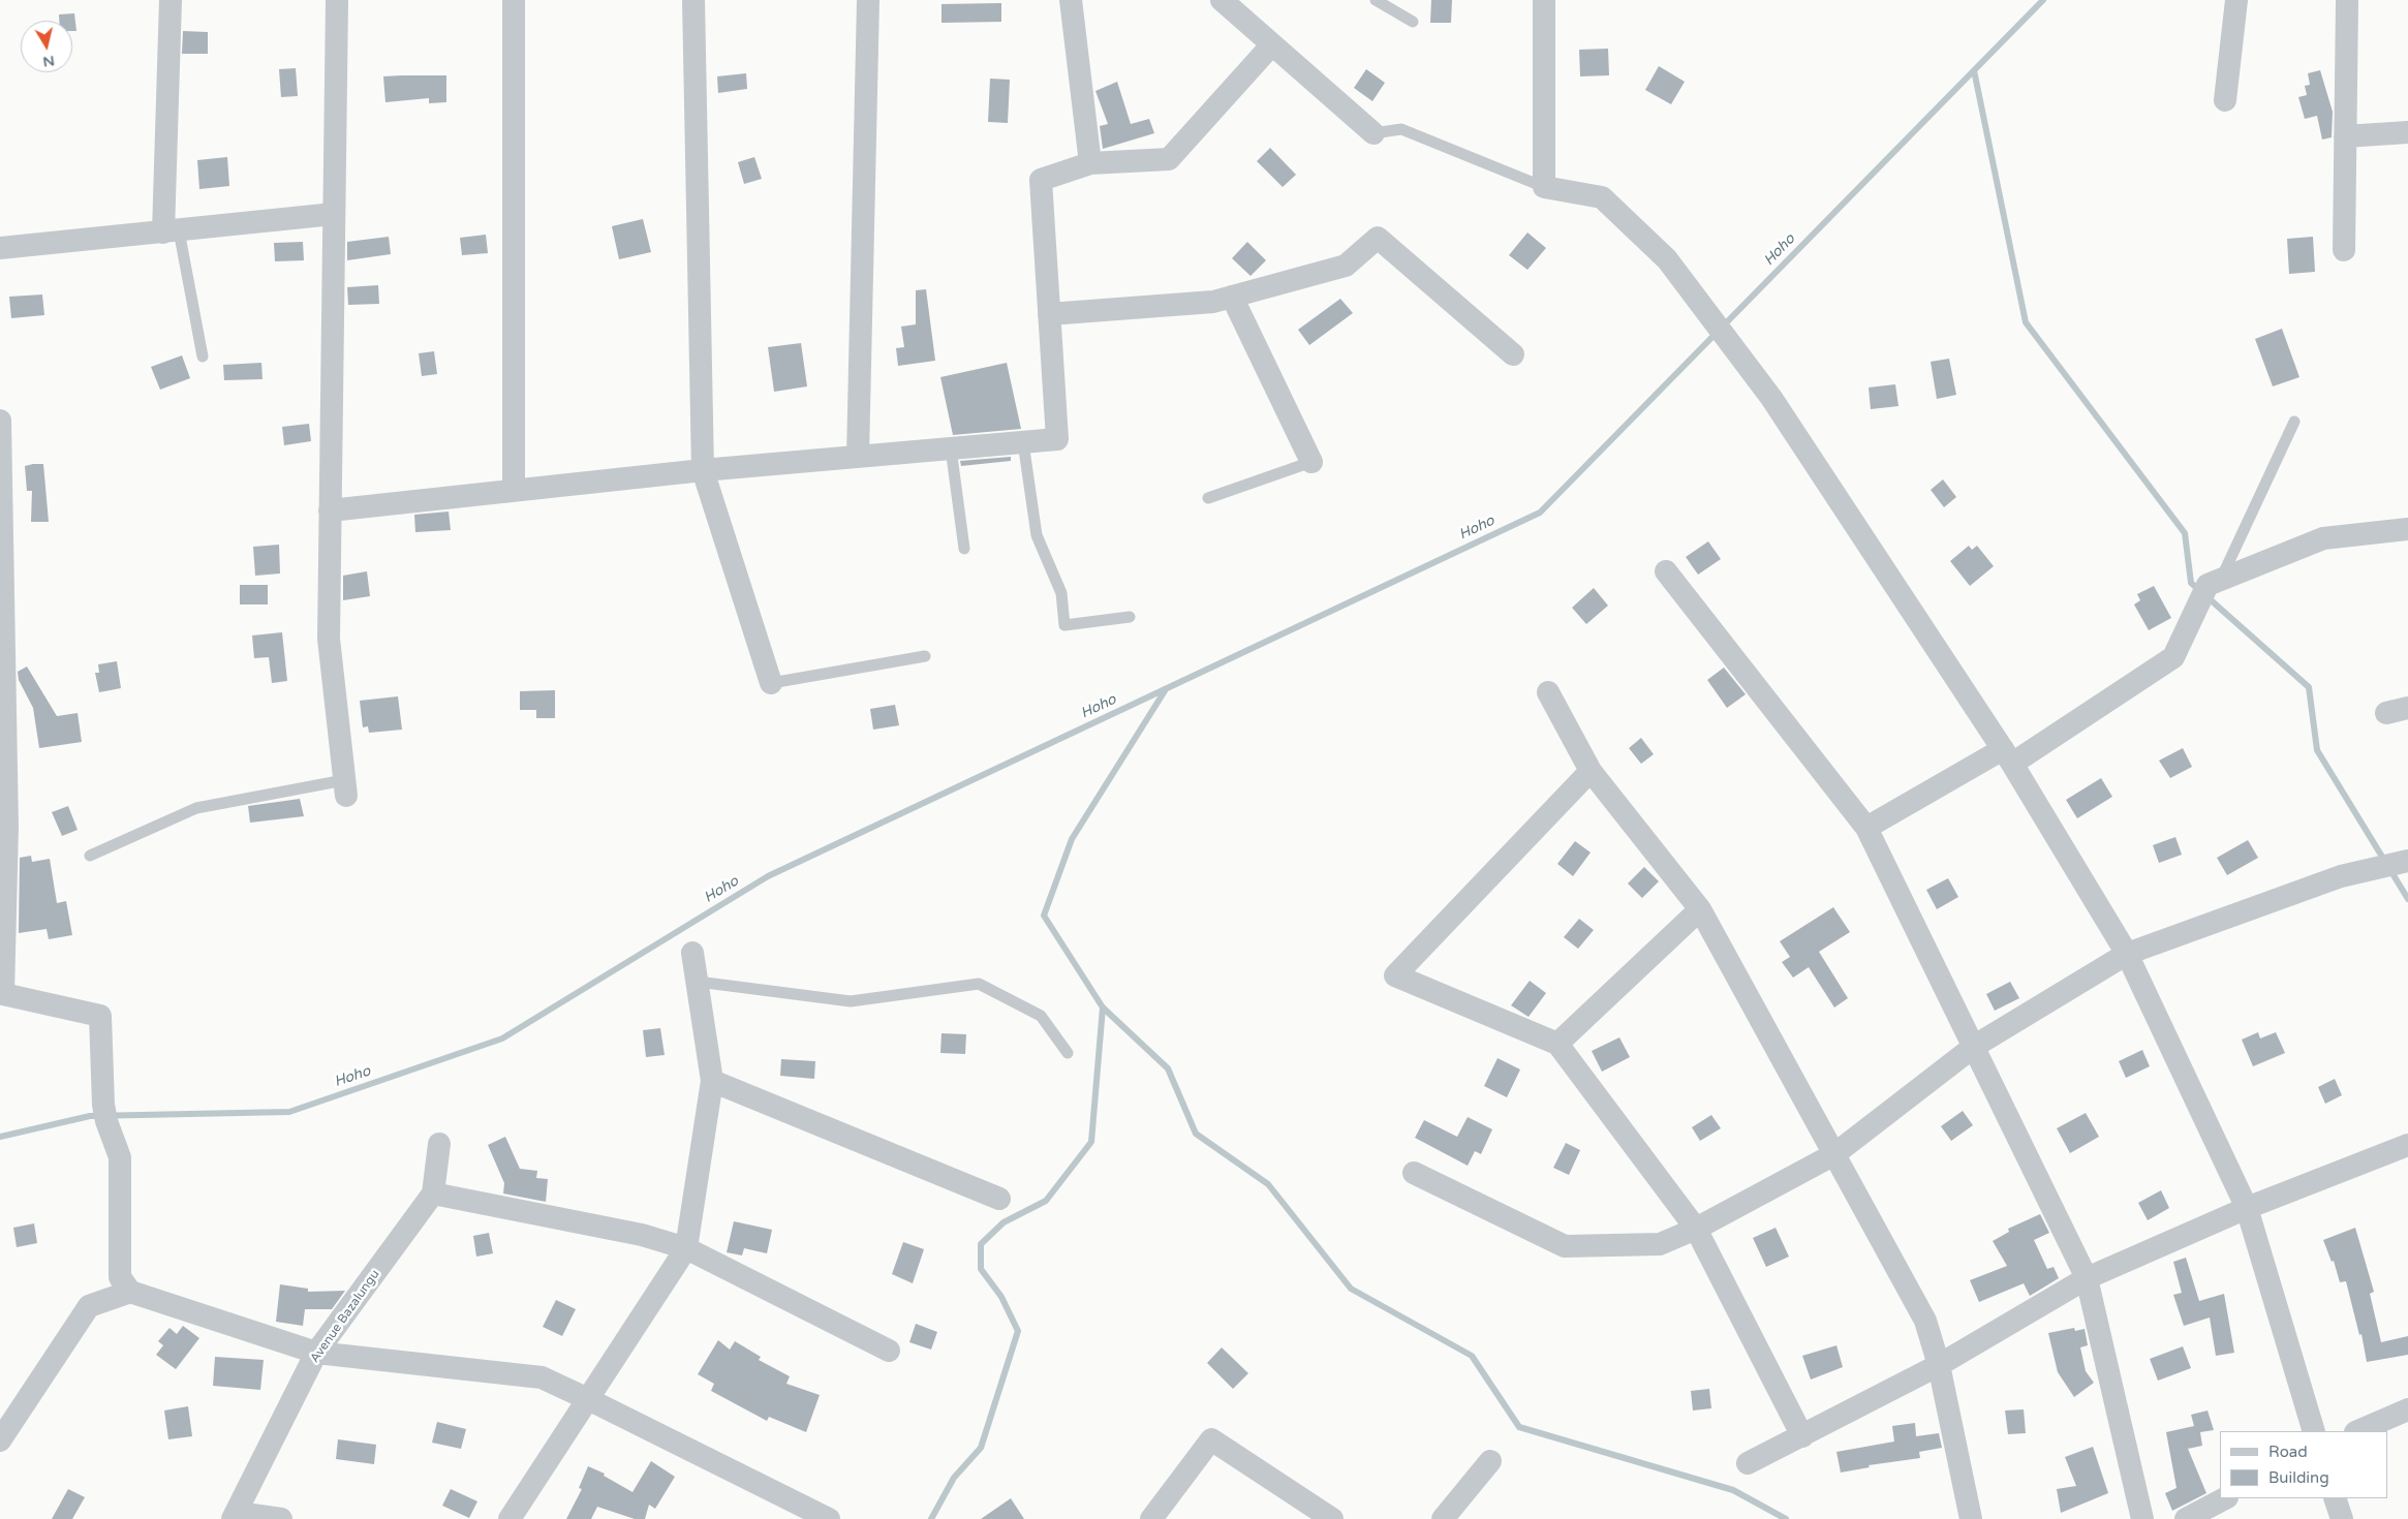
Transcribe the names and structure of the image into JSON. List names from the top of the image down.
{
  "streets": {
    "street": ["Avenue Bazalungu"]
  },
  "water": ["Hoho"],
  "legend": ["Road", "Building"],
  "north": "bottom"
}
